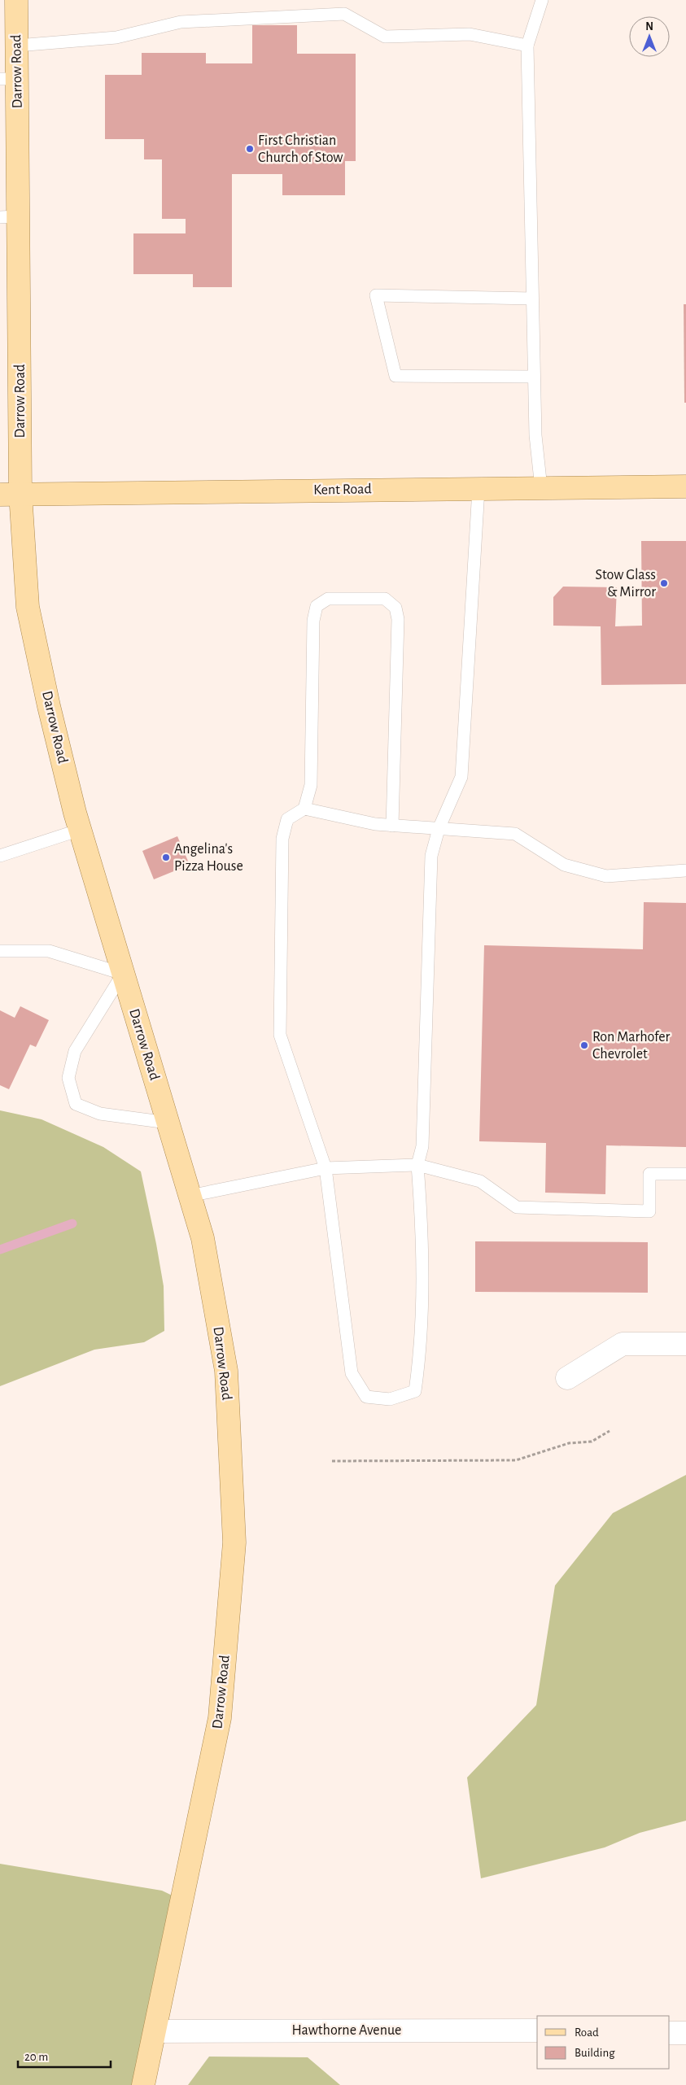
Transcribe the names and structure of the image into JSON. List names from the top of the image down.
{
  "streets": {
    "main road": ["Darrow Road", "Kent Road"],
    "street": ["Hawthorne Avenue"]
  },
  "crossings": [
    ["Darrow Road", "Kent Road"],
    ["Darrow Road", "Hawthorne Avenue"]
  ],
  "places": [
    "First Christian Church of Stow",
    "Stow Glass & Mirror",
    "Angelina's Pizza House",
    "Ron Marhofer Chevrolet"
  ],
  "legend": ["Road", "Building"],
  "scale_bar": "20 m",
  "north": "top"
}
